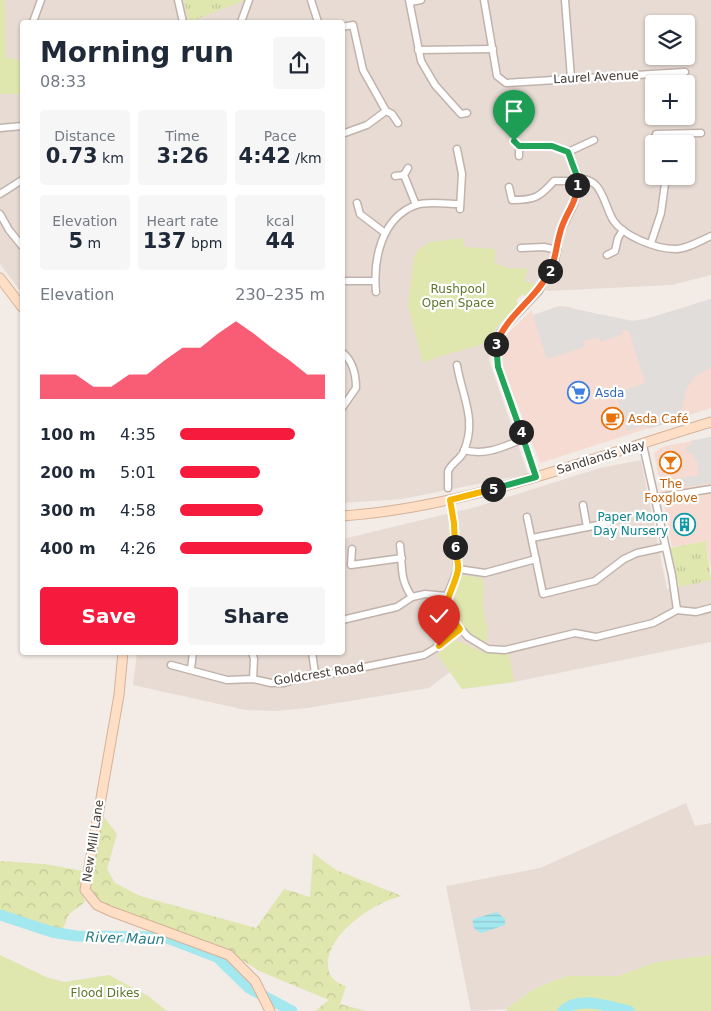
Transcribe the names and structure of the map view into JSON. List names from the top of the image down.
{
  "streets": {
    "street": [
      "Laurel Avenue",
      "Sandlands Way",
      "Goldcrest Road",
      "New Mill Lane"
    ]
  },
  "water": ["River Maun"],
  "parks": ["Rushpool Open Space", "Flood Dikes"],
  "places": {
    "supermarket": ["Asda"],
    "cafe": ["Asda Café"],
    "bar": ["The Foxglove"],
    "building": ["Paper Moon Day Nursery"]
  },
  "page": {
    "map_buttons": ["+", "−"],
    "heading": ["Morning run", "08:33"],
    "stats": [
      ["Distance", "0.73 km"],
      ["Time", "3:26"],
      ["Pace", "4:42 /km"],
      ["Elevation", "5 m"],
      ["Heart rate", "137 bpm"],
      ["kcal", "44"]
    ],
    "pins": [
      "1",
      "2",
      "3",
      "4",
      "5",
      "6"
    ],
    "chart": ["Elevation", "230–235 m"],
    "list": [
      {
        "name": "100 m",
        "note": "4:35"
      },
      {
        "name": "200 m",
        "note": "5:01"
      },
      {
        "name": "300 m",
        "note": "4:58"
      },
      {
        "name": "400 m",
        "note": "4:26"
      }
    ],
    "buttons": ["Save", "Share"]
  }
}
